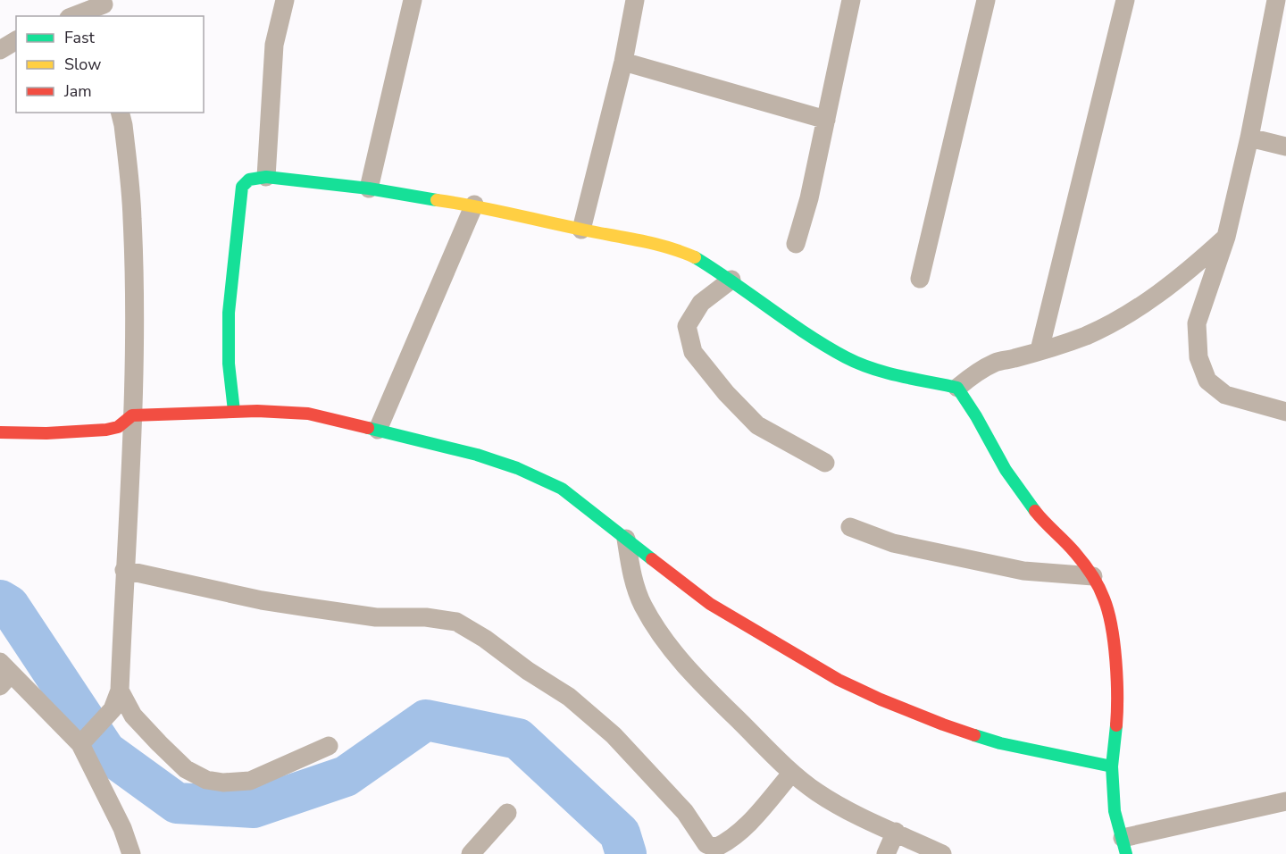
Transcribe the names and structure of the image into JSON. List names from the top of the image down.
{
  "legend": ["Fast", "Slow", "Jam"]
}
